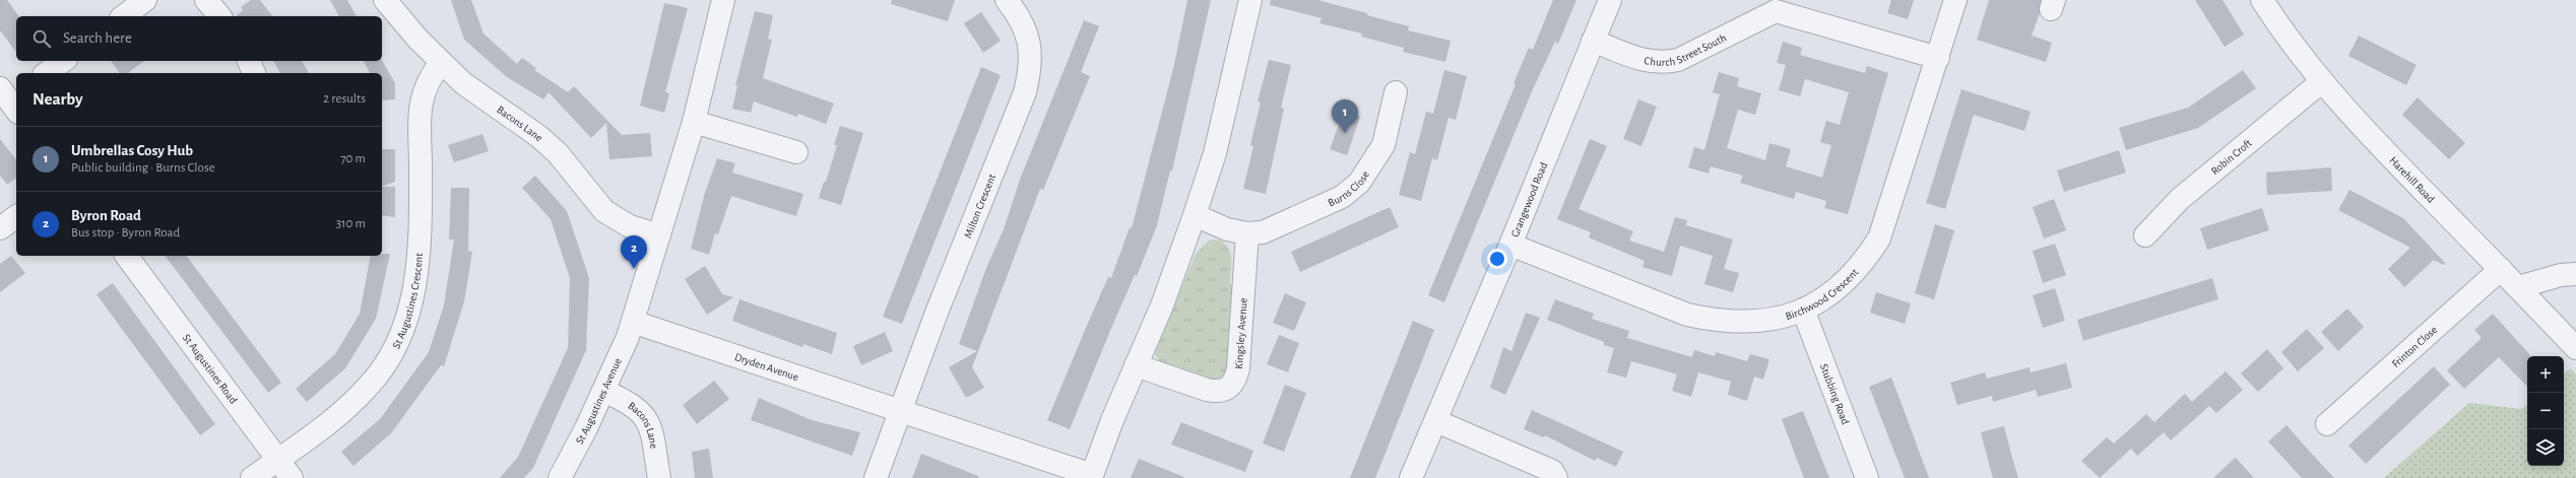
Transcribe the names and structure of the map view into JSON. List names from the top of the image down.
{
  "streets": {
    "street": [
      "Church Street South",
      "Bacons Lane",
      "Robin Croft",
      "Harehill Road",
      "Burns Close",
      "Grangewood Road",
      "Milton Crescent",
      "Birchwood Crescent",
      "St Augustines Crescent",
      "Kingsley Avenue",
      "Frinton Close",
      "Dryden Avenue",
      "St Augustines Road",
      "Stubbing Road",
      "St Augustines Avenue"
    ]
  },
  "crossings": [
    ["Church Street South", "Grangewood Road"],
    ["Church Street South", "Birchwood Crescent"],
    ["Bacons Lane", "St Augustines Crescent"],
    ["Bacons Lane", "St Augustines Avenue"],
    ["Robin Croft", "Harehill Road"],
    ["Harehill Road", "Frinton Close"],
    ["Burns Close", "Kingsley Avenue"],
    ["Grangewood Road", "Birchwood Crescent"],
    ["Milton Crescent", "Dryden Avenue"],
    ["Birchwood Crescent", "Stubbing Road"],
    ["St Augustines Crescent", "St Augustines Road"],
    ["Dryden Avenue", "St Augustines Avenue"]
  ],
  "page": {
    "search": "Search here",
    "heading": ["Nearby", "2 results"],
    "pins": ["1", "2"],
    "list": [
      {
        "mark": "1",
        "name": "Umbrellas Cosy Hub",
        "note": "Public building · Burns Close",
        "value": "70 m"
      },
      {
        "mark": "2",
        "name": "Byron Road",
        "note": "Bus stop · Byron Road",
        "value": "310 m"
      }
    ],
    "map_buttons": ["+", "−"]
  }
}
